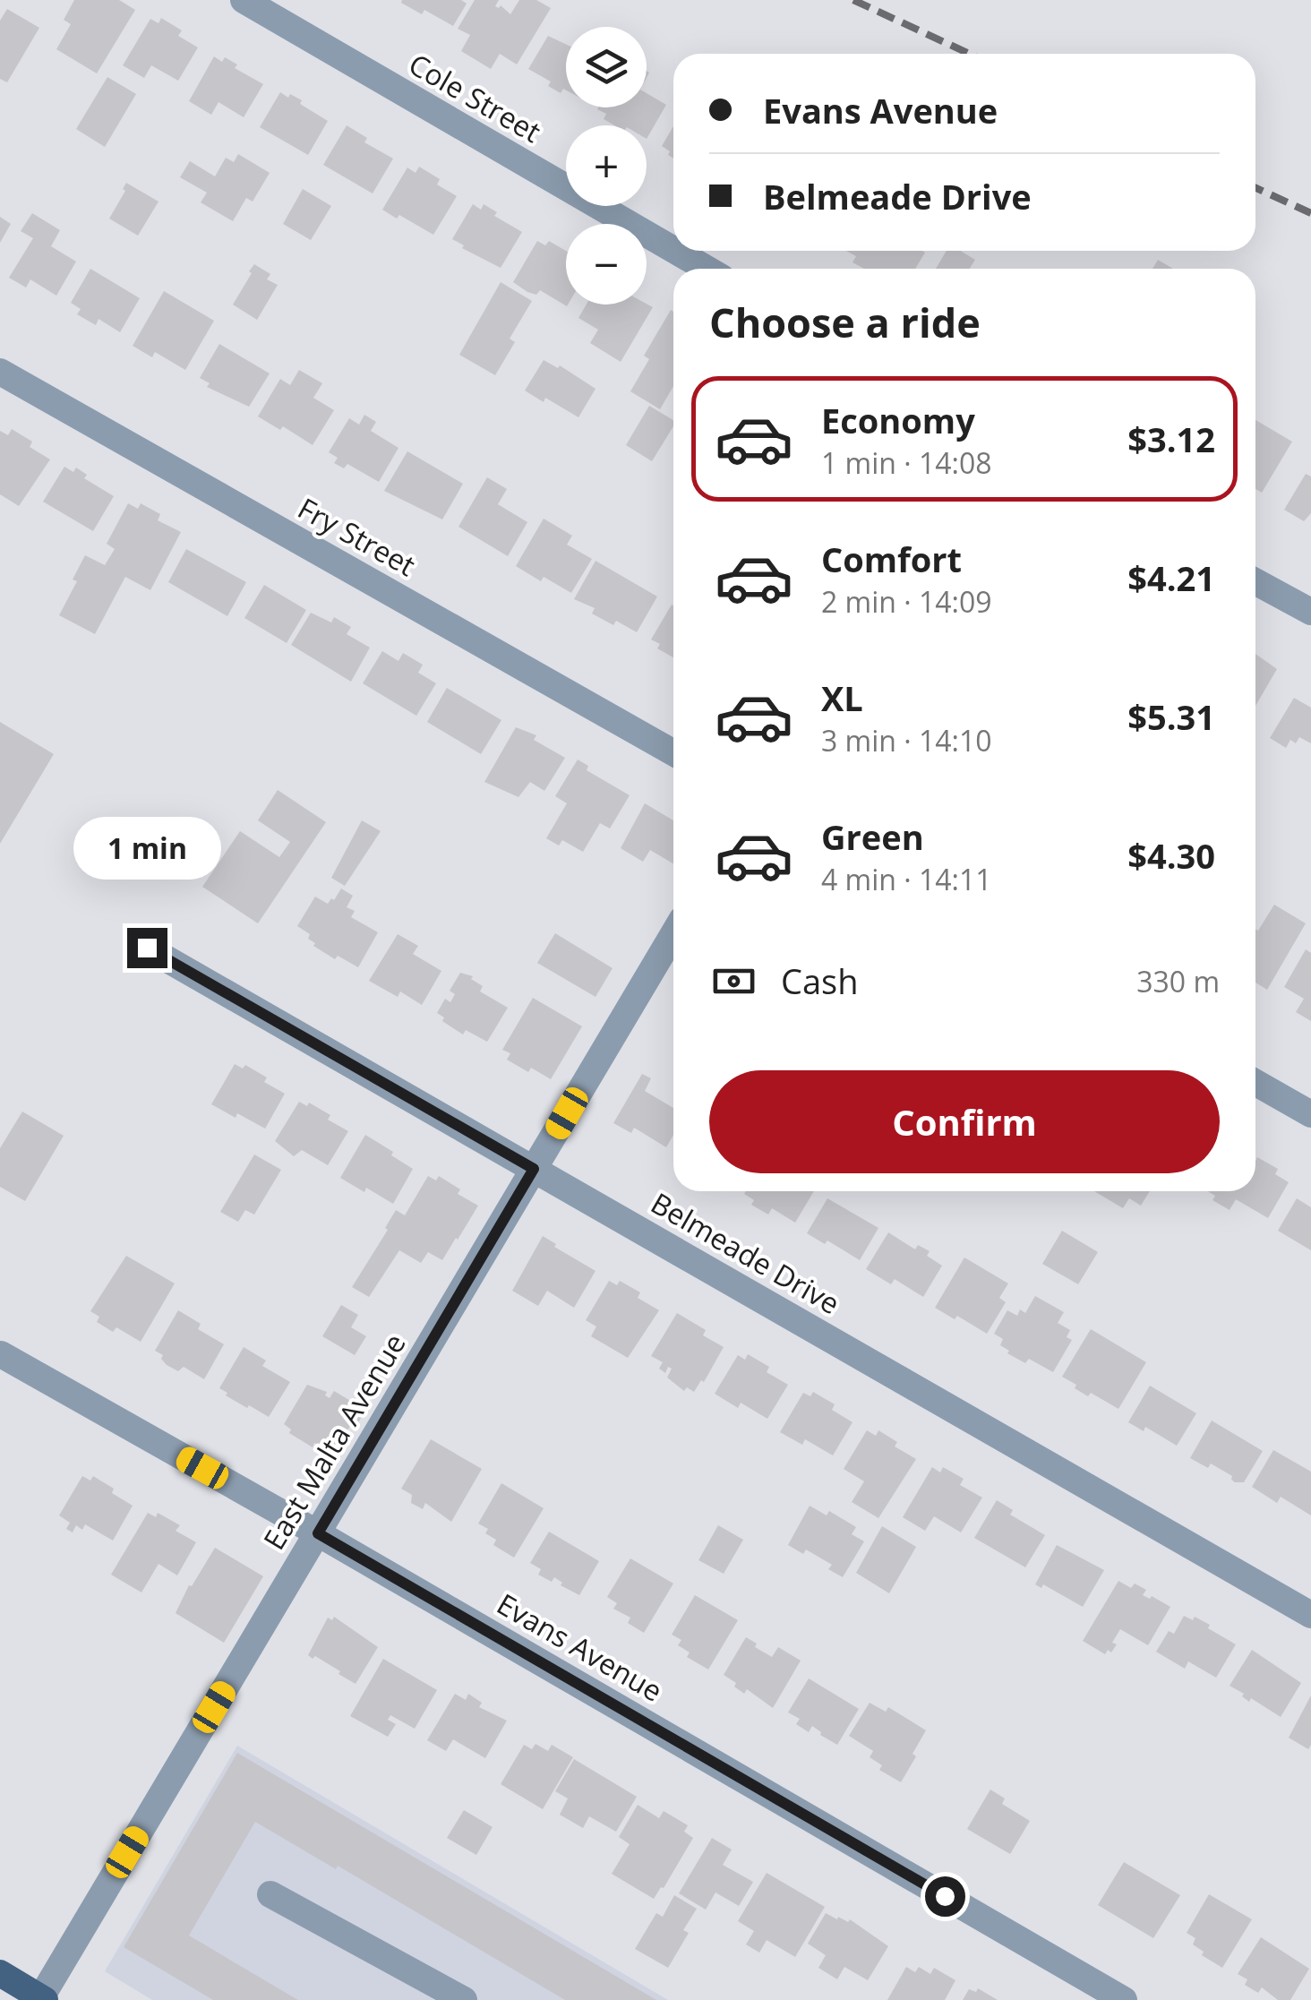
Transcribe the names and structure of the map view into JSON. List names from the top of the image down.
{
  "streets": {
    "street": [
      "Cole Street",
      "Fry Street",
      "Belmeade Drive",
      "East Malta Avenue",
      "Evans Avenue"
    ]
  },
  "crossings": [
    ["Belmeade Drive", "East Malta Avenue"],
    ["East Malta Avenue", "Evans Avenue"]
  ],
  "page": {
    "map_buttons": ["+", "−"],
    "banner": ["Evans Avenue", "Belmeade Drive"],
    "heading": "Choose a ride",
    "list": [
      {
        "name": "Economy",
        "note": "1 min · 14:08",
        "value": "$3.12"
      },
      {
        "name": "Comfort",
        "note": "2 min · 14:09",
        "value": "$4.21"
      },
      {
        "name": "XL",
        "note": "3 min · 14:10",
        "value": "$5.31"
      },
      {
        "name": "Green",
        "note": "4 min · 14:11",
        "value": "$4.30"
      }
    ],
    "bubble": "1 min",
    "pay": ["Cash", "330 m"],
    "buttons": "Confirm"
  }
}
